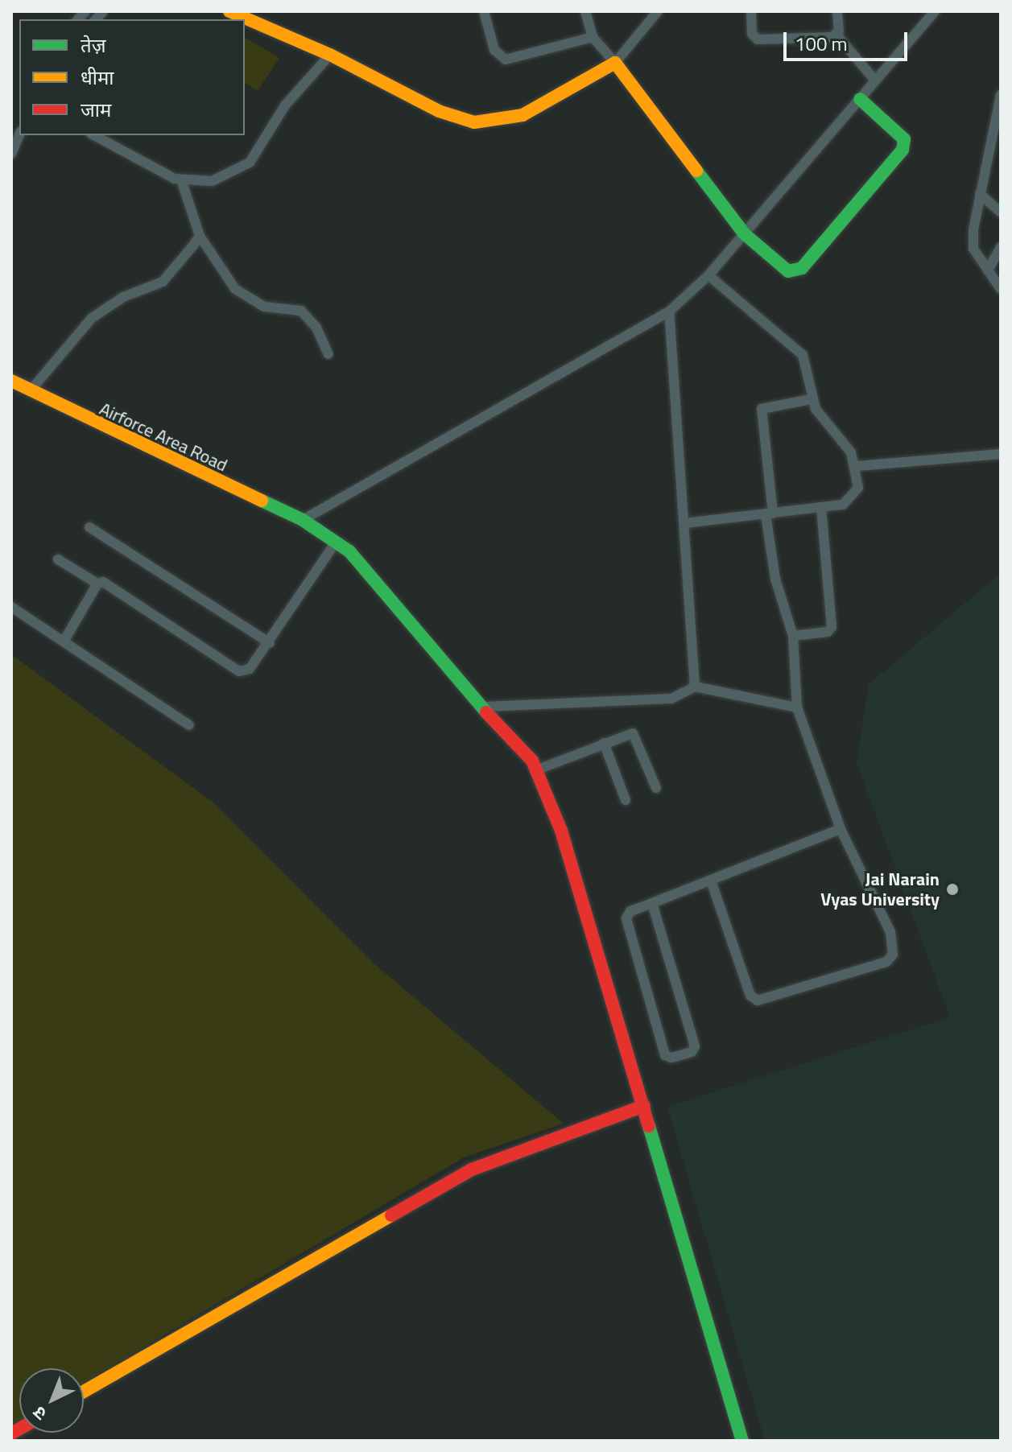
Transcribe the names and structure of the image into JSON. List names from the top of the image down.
{
  "streets": {
    "street": ["Airforce Area Road"]
  },
  "places": ["Jai Narain Vyas University"],
  "legend": ["तेज़", "धीमा", "जाम"],
  "scale_bar": "100 m",
  "north": "bottom left"
}
